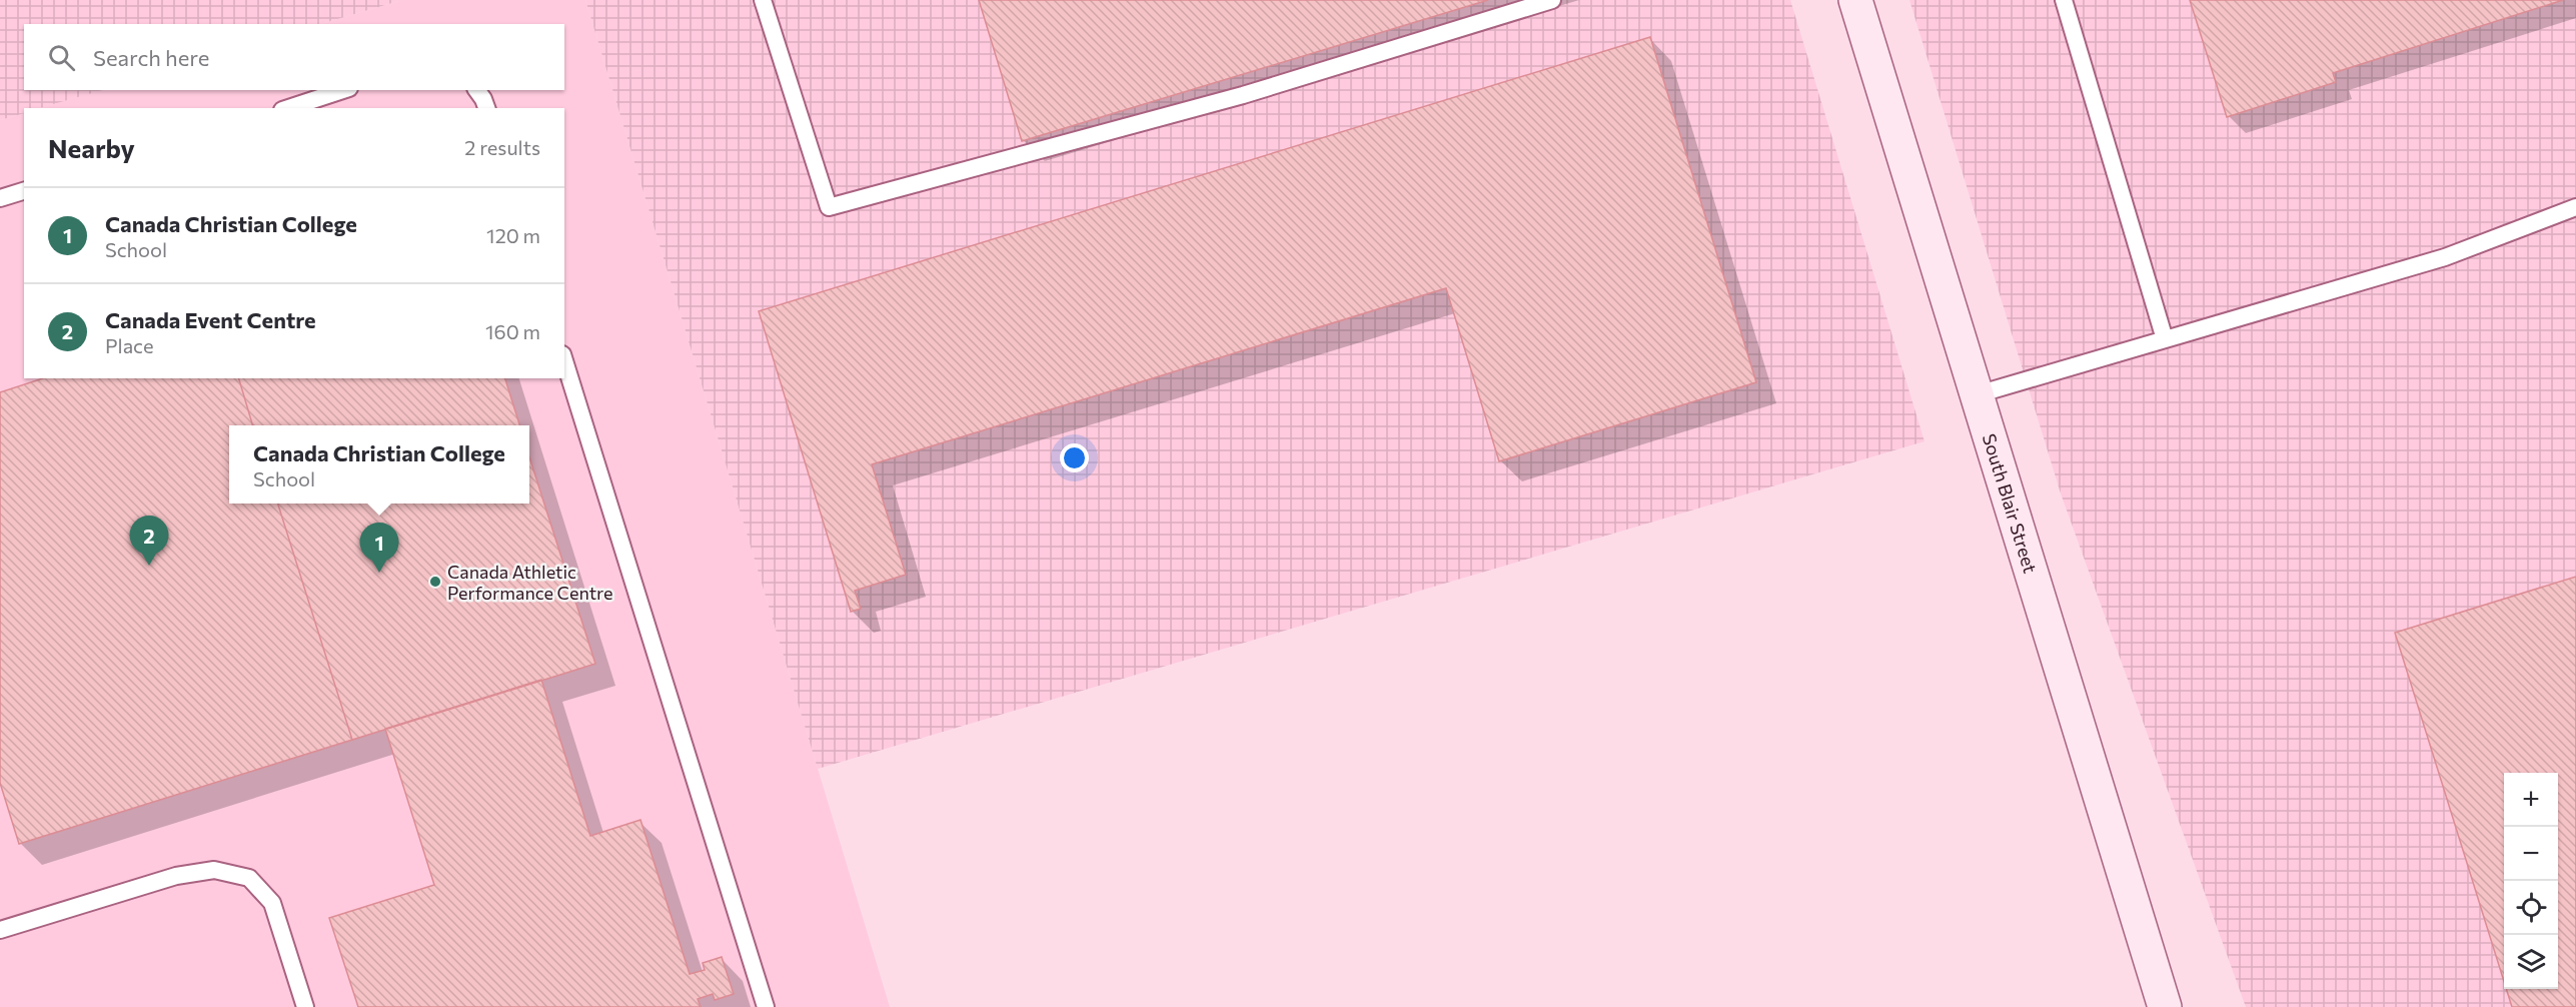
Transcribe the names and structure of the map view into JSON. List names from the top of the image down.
{
  "streets": {
    "street": ["South Blair Street"]
  },
  "places": ["Canada Athletic Performance Centre"],
  "page": {
    "search": "Search here",
    "heading": ["Nearby", "2 results"],
    "list": [
      {
        "mark": "1",
        "name": "Canada Christian College",
        "note": "School",
        "value": "120 m"
      },
      {
        "mark": "2",
        "name": "Canada Event Centre",
        "note": "Place",
        "value": "160 m"
      }
    ],
    "popup": ["Canada Christian College", "School"],
    "pins": ["2", "1"],
    "map_buttons": ["+", "−"]
  }
}
